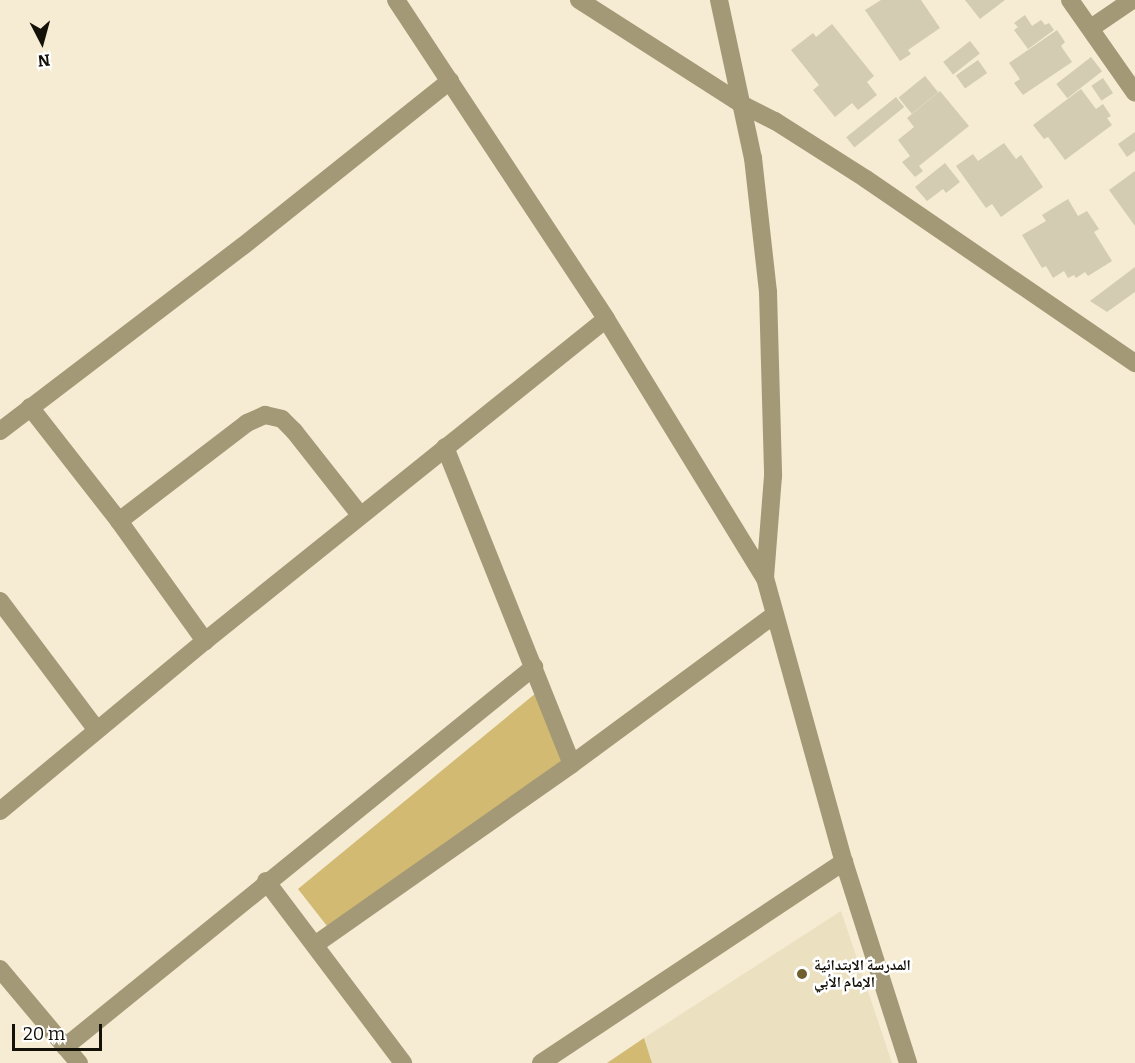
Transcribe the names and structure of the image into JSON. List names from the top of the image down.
{
  "places": ["المدرسة الابتدائية الإمام الأبي"],
  "scale_bar": "20 m",
  "north": "bottom"
}
